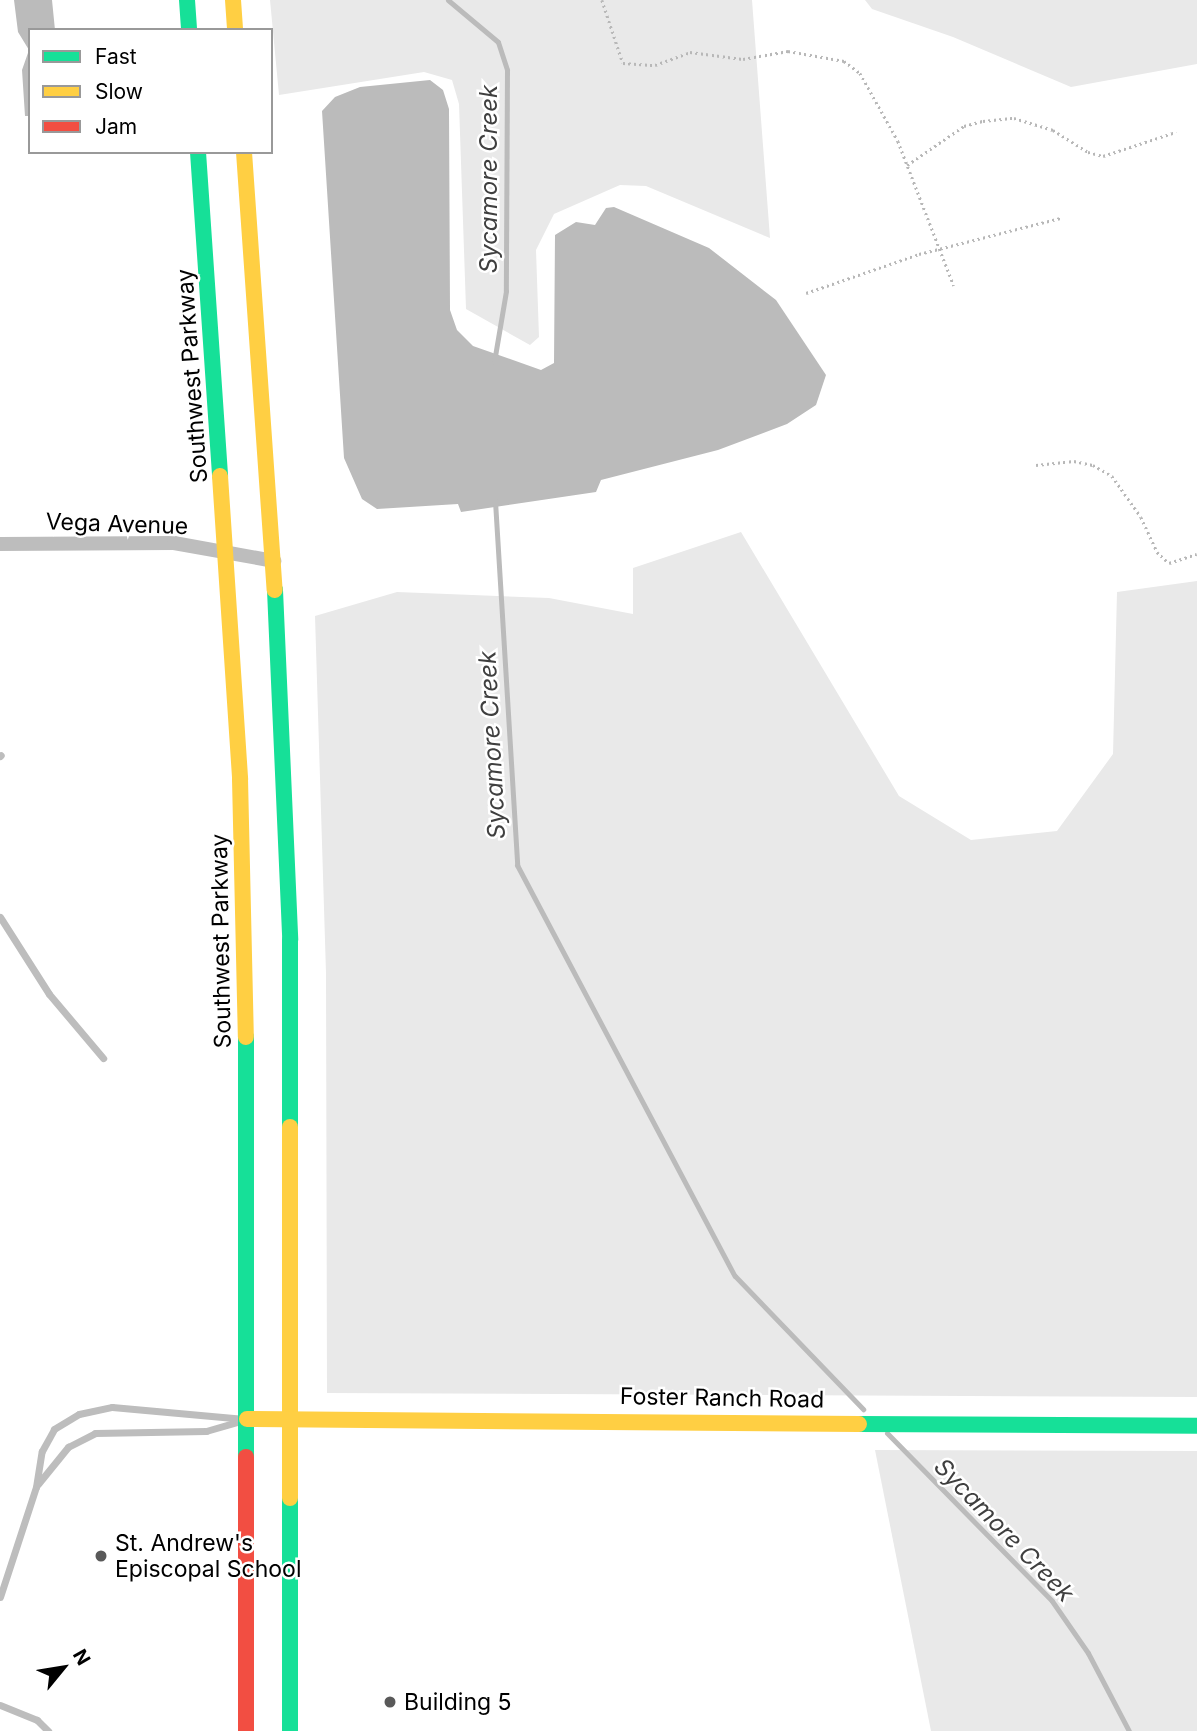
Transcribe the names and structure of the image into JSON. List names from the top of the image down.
{
  "streets": {
    "main road": ["Southwest Parkway", "Foster Ranch Road"],
    "street": ["Vega Avenue"]
  },
  "crossings": [
    ["Southwest Parkway", "Vega Avenue"],
    ["Southwest Parkway", "Foster Ranch Road"]
  ],
  "water": ["Sycamore Creek"],
  "places": ["St. Andrew's Episcopal School", "Building 5"],
  "legend": ["Fast", "Slow", "Jam"],
  "north": "top right"
}
